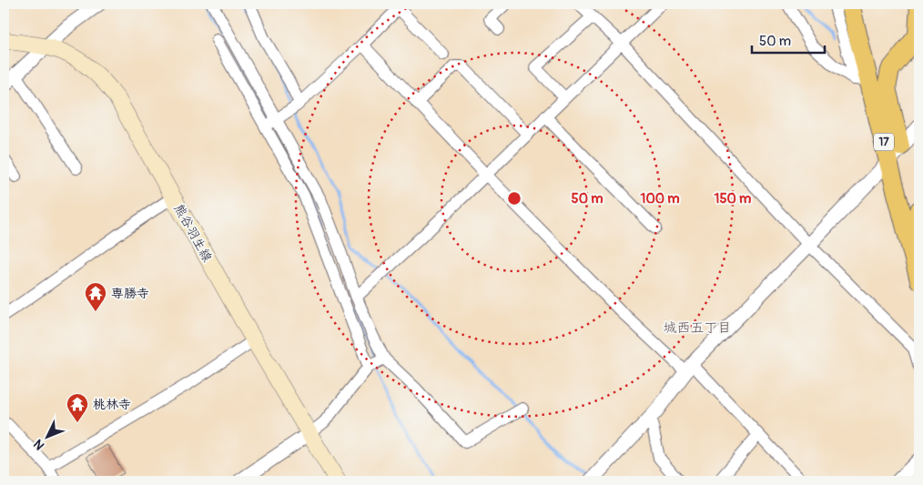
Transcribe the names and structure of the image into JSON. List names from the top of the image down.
{
  "streets": {
    "highway": ["17"],
    "main road": ["熊谷羽生線"]
  },
  "districts": ["城西五丁目"],
  "places": {
    "temple": ["専勝寺", "桃林寺"]
  },
  "scale_bar": "50 m",
  "north": "bottom left",
  "rings": ["50 m", "100 m", "150 m"]
}
